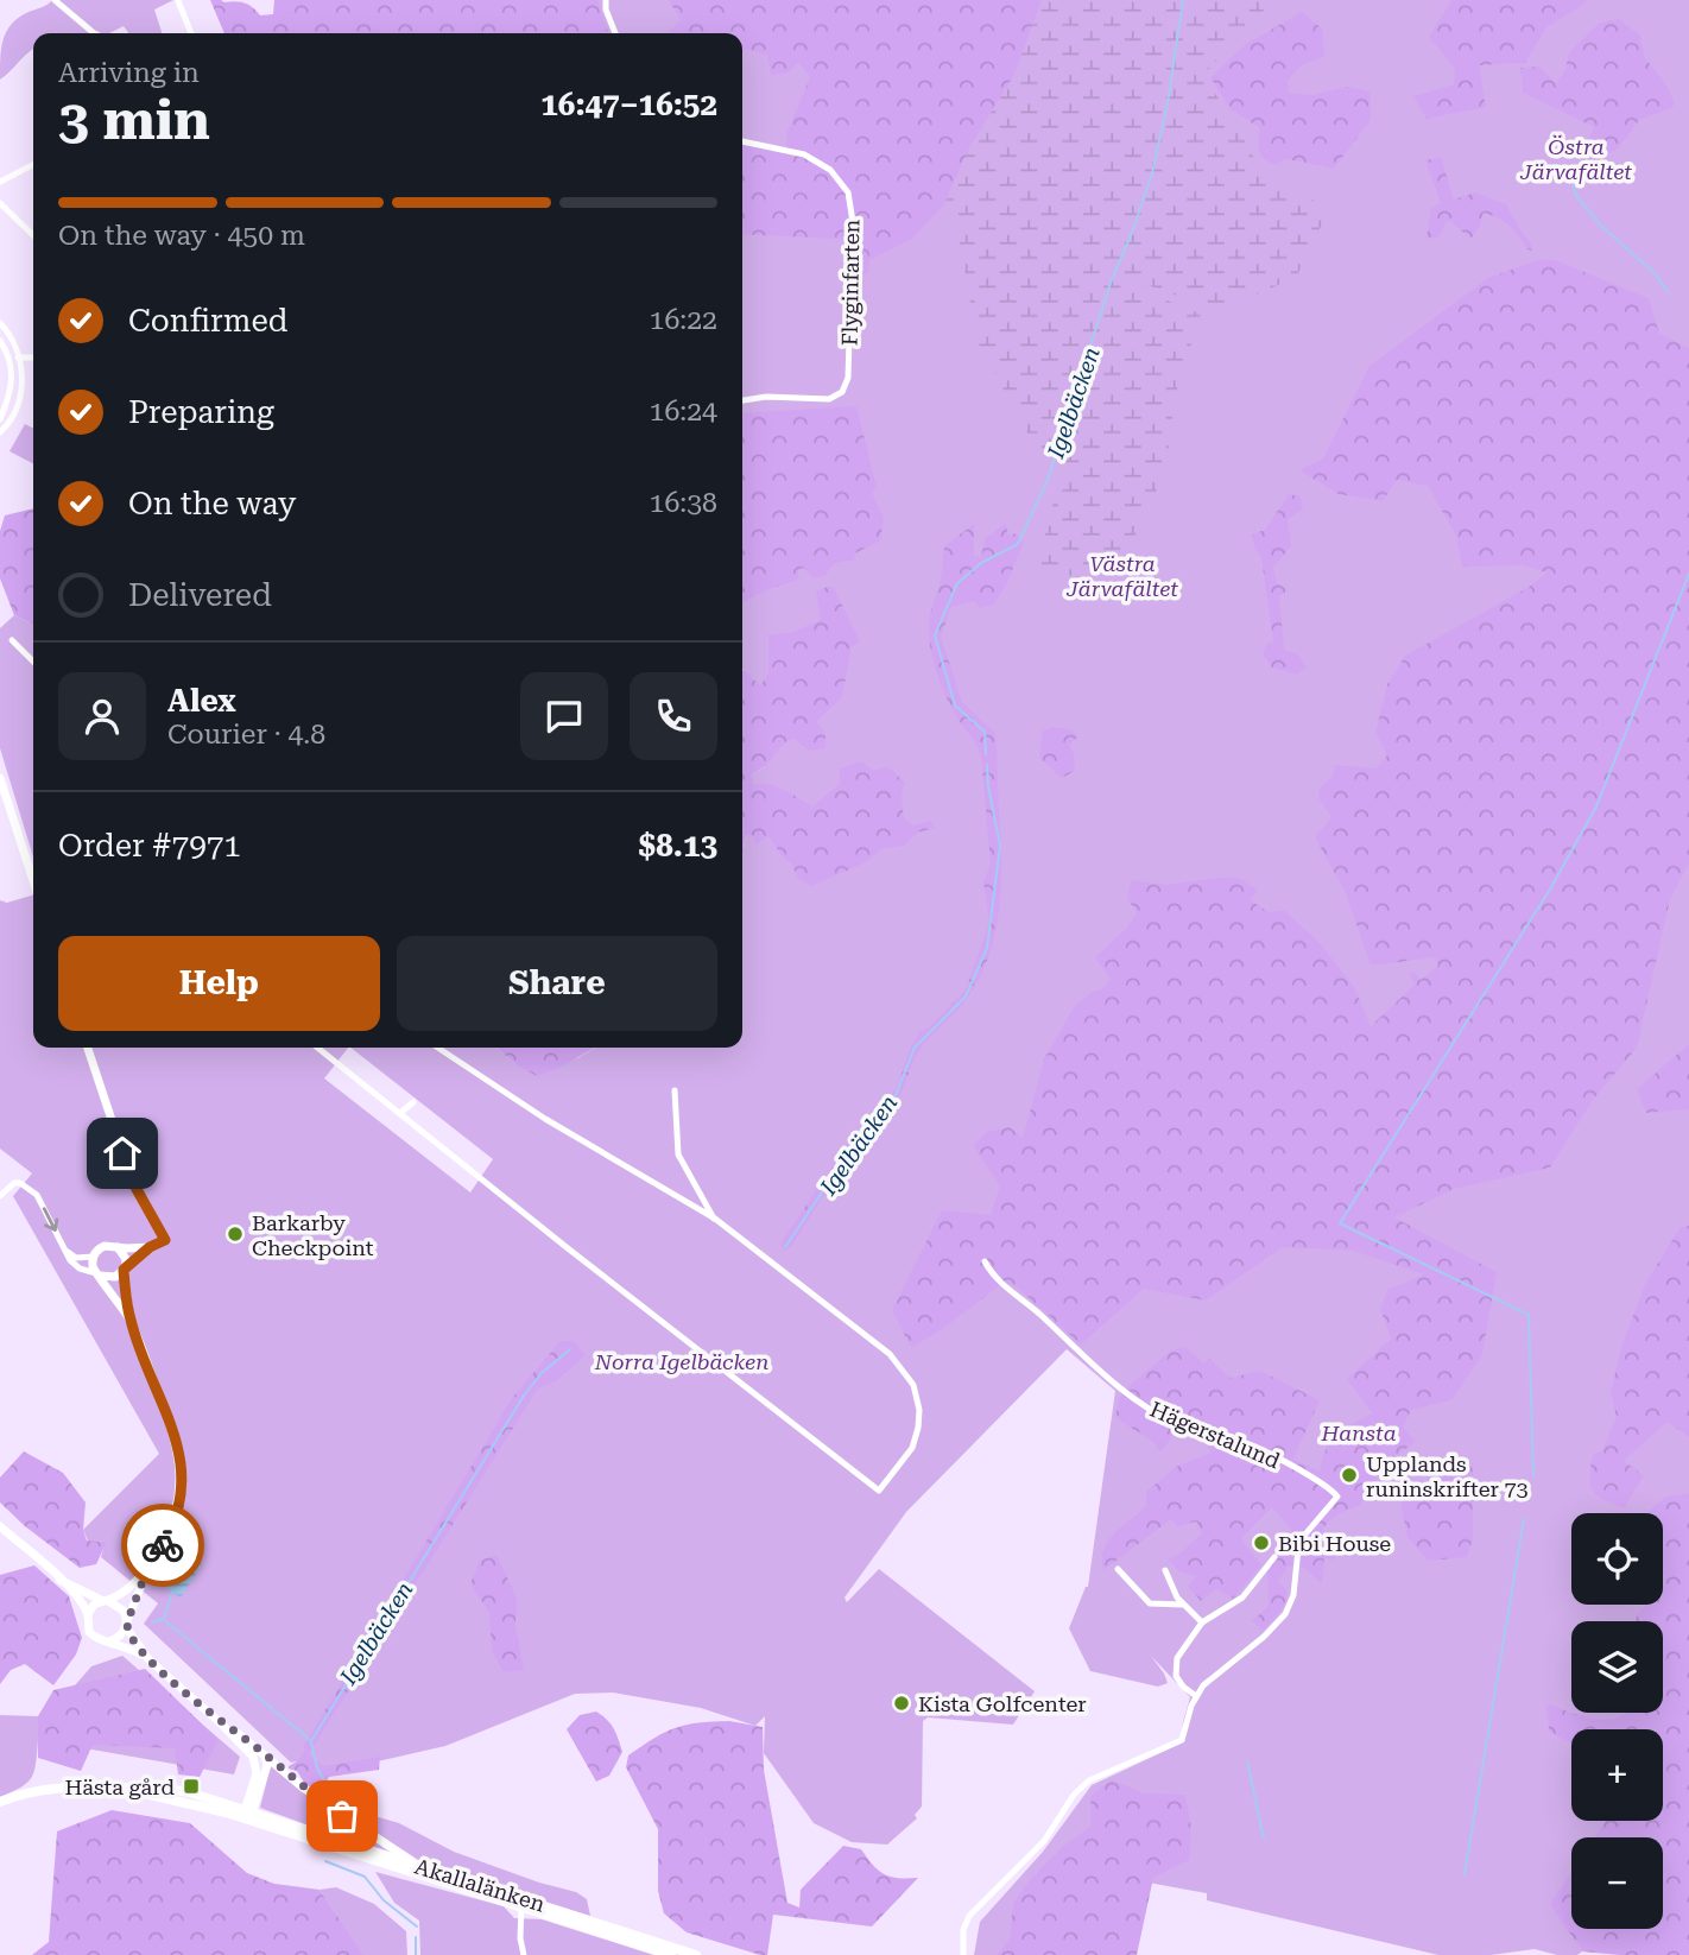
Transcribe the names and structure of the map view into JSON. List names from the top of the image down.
{
  "streets": {
    "main road": ["Akallalänken"],
    "street": ["Flyginfarten", "Hägerstalund"]
  },
  "water": ["Igelbäcken"],
  "parks": [
    "Östra Järvafältet",
    "Västra Järvafältet",
    "Norra Igelbäcken",
    "Hansta"
  ],
  "places": {
    "other": [
      "Barkarby Checkpoint",
      "Upplands runinskrifter 73",
      "Bibi House",
      "Kista Golfcenter"
    ],
    "transit": ["Hästa gård"]
  },
  "page": {
    "heading": ["3 min", "Arriving in", "16:47–16:52"],
    "panel": [
      "Alex",
      "Courier · 4.8",
      "Order #7971",
      "$8.13"
    ],
    "bar": "On the way · 450 m",
    "list": [
      ["Confirmed", "16:22"],
      ["Preparing", "16:24"],
      ["On the way", "16:38"],
      "Delivered"
    ],
    "buttons": ["Help", "Share"],
    "map_buttons": ["+", "−"]
  }
}
